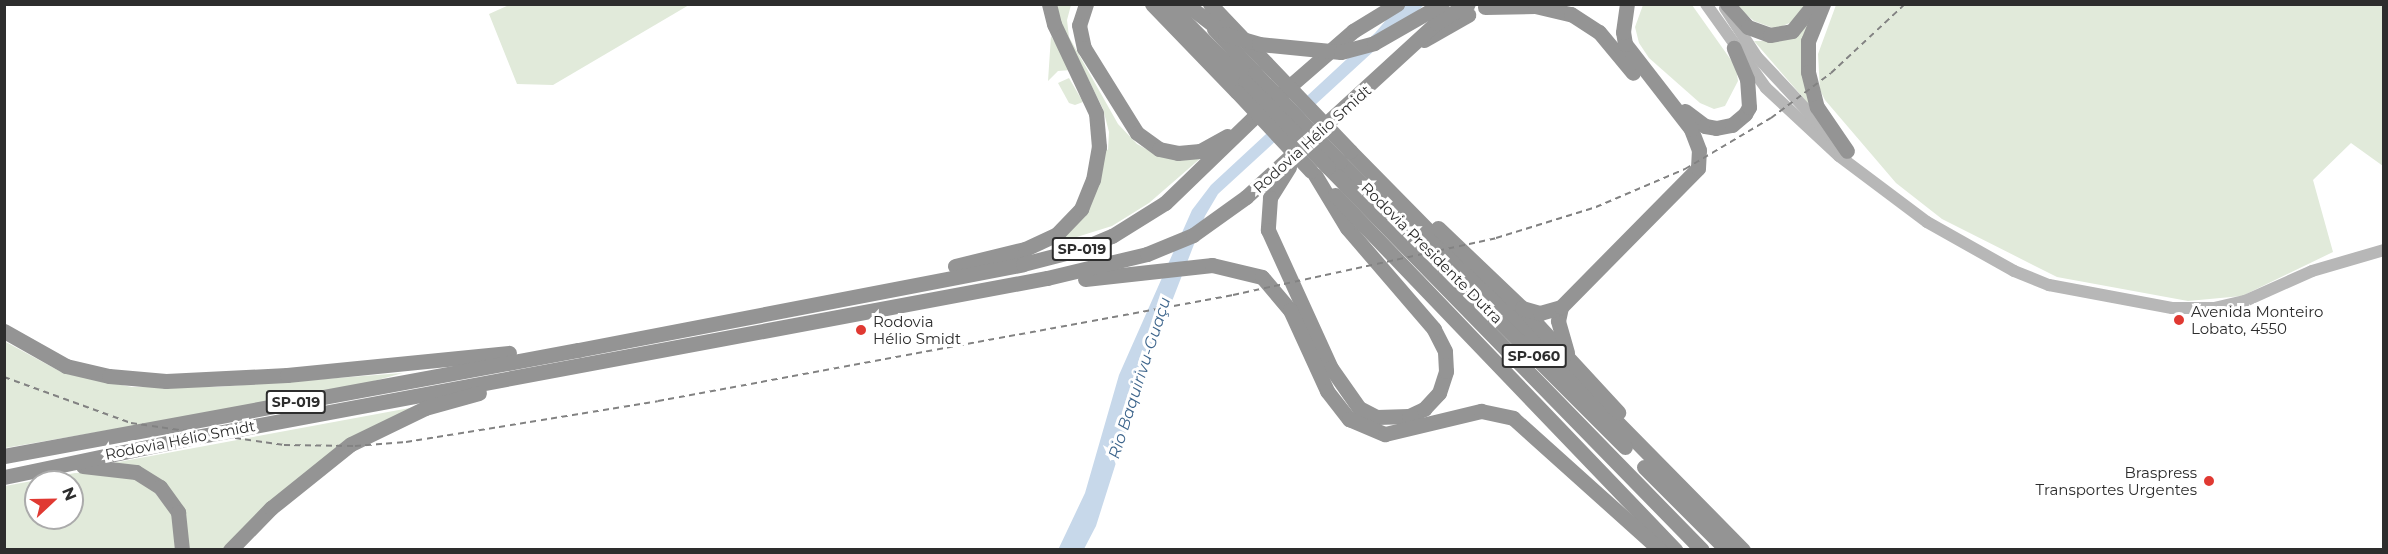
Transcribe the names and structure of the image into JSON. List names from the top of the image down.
{
  "streets": {
    "highway": [
      "Rodovia Hélio Smidt",
      "SP-019",
      "Rodovia Presidente Dutra",
      "SP-060"
    ]
  },
  "crossings": [
    ["Rodovia Presidente Dutra", "SP-060"]
  ],
  "water": ["Rio Baquirivu-Guaçu"],
  "places": ["Avenida Monteiro Lobato, 4550", "Rodovia Hélio Smidt", "Braspress Transportes Urgentes"],
  "north": "right"
}
